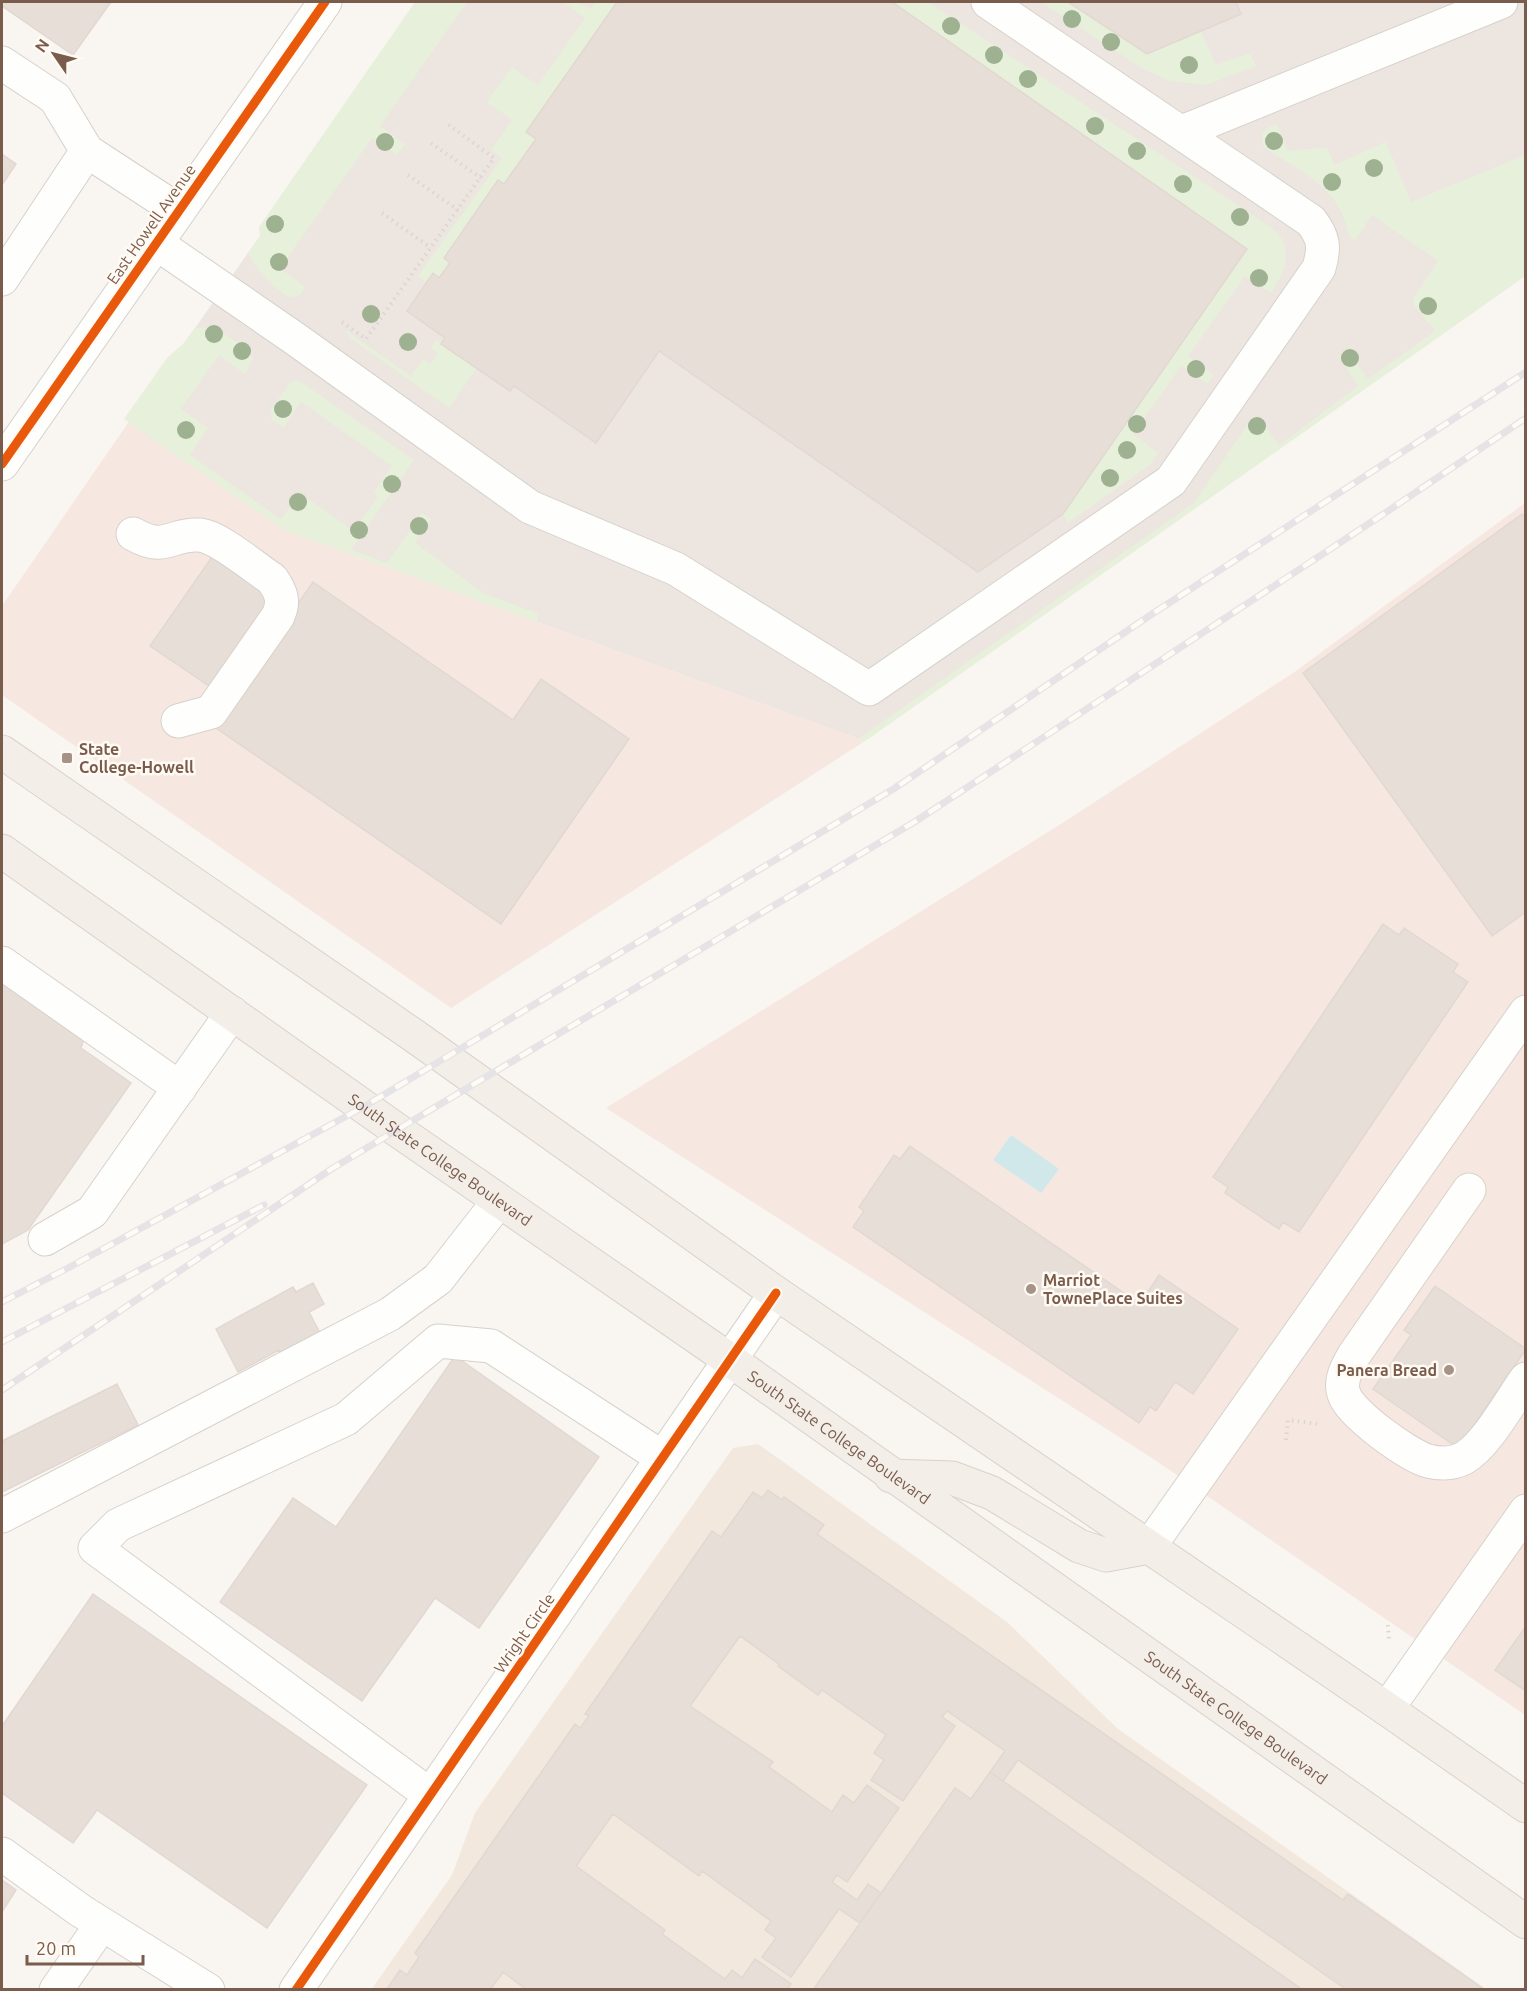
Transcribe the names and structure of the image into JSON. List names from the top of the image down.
{
  "streets": {
    "main road": ["South State College Boulevard"],
    "street": ["East Howell Avenue", "Wright Circle"]
  },
  "crossings": [
    ["South State College Boulevard", "Wright Circle"]
  ],
  "places": {
    "transit": ["State College-Howell"],
    "other": ["Marriot TownePlace Suites", "Panera Bread"]
  },
  "scale_bar": "20 m",
  "north": "top left"
}
